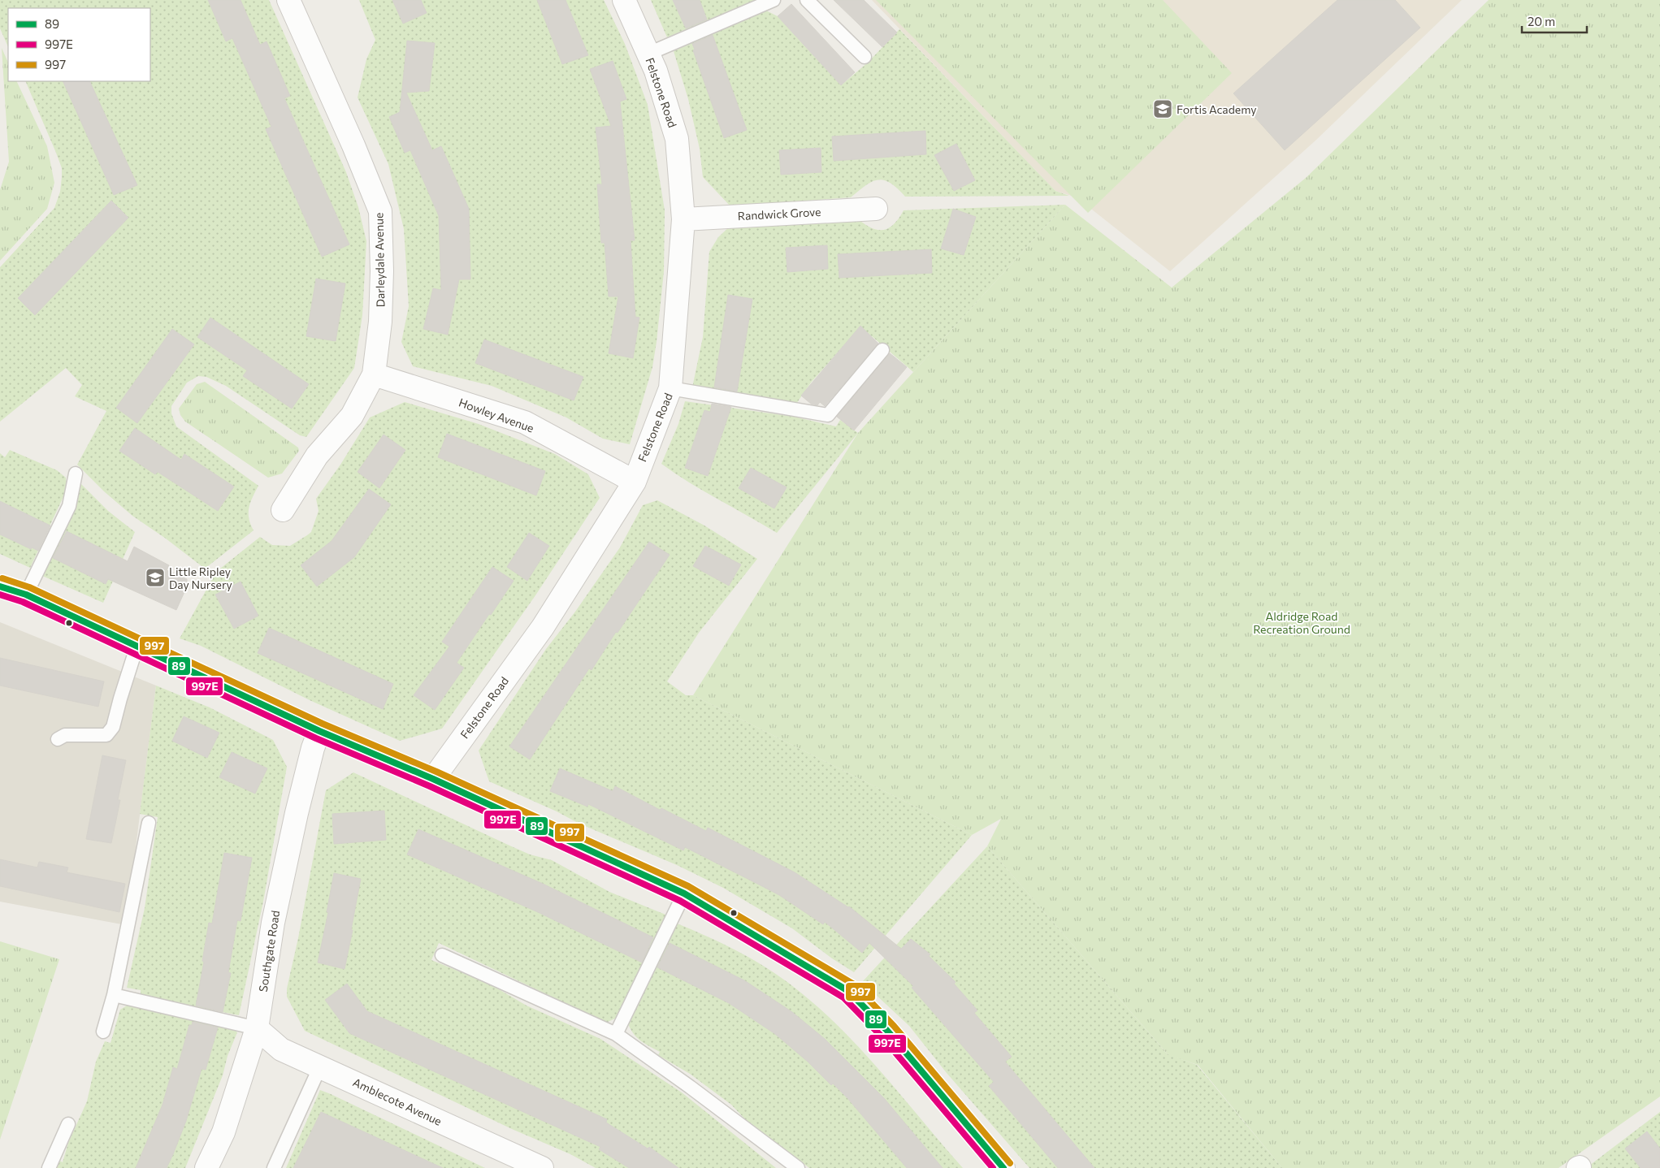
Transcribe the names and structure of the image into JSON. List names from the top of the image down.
{
  "streets": {
    "street": [
      "Felstone Road",
      "Randwick Grove",
      "Darleydale Avenue",
      "Howley Avenue",
      "Southgate Road",
      "Amblecote Avenue"
    ]
  },
  "crossings": [
    ["Felstone Road", "Randwick Grove"],
    ["Felstone Road", "Howley Avenue"],
    ["Darleydale Avenue", "Howley Avenue"],
    ["Southgate Road", "Amblecote Avenue"]
  ],
  "parks": ["Aldridge Road Recreation Ground"],
  "places": {
    "school or university": ["Fortis Academy", "Little Ripley Day Nursery"]
  },
  "lines": ["transit line 997", "transit line 89", "transit line 997E"],
  "legend": ["89", "997E", "997"],
  "scale_bar": "20 m"
}
